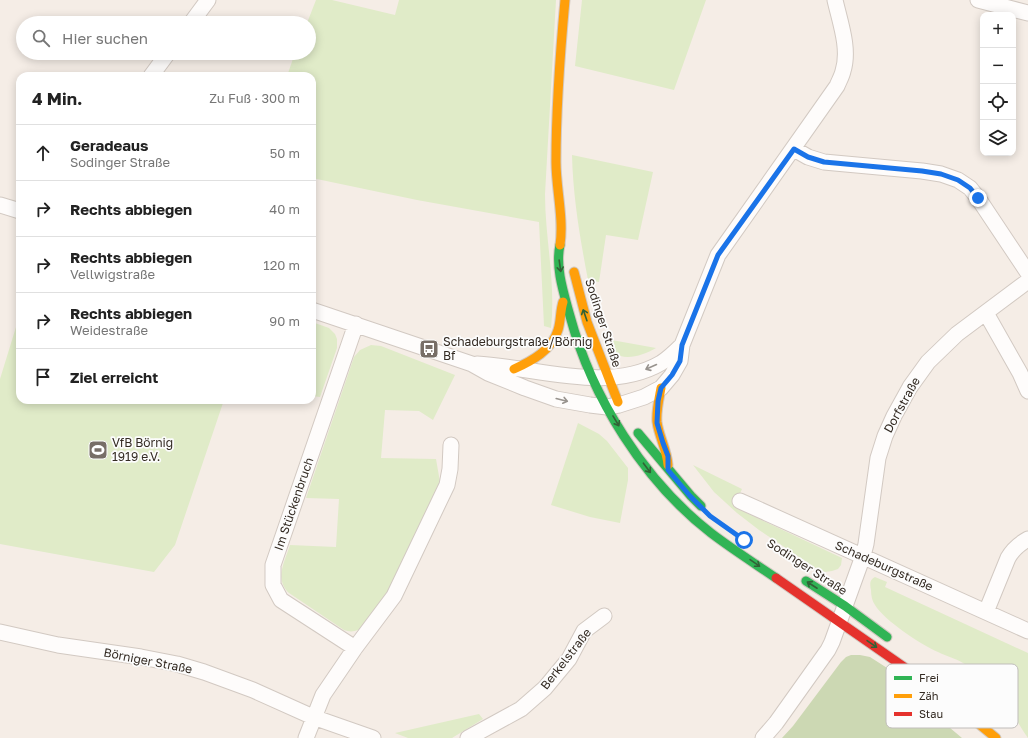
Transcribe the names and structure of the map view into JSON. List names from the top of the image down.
{
  "streets": {
    "main road": ["Sodinger Straße"],
    "street": [
      "Dorfstraße",
      "Im Stückenbruch",
      "Schadeburgstraße",
      "Berkelstraße",
      "Börniger Straße"
    ]
  },
  "crossings": [
    ["Sodinger Straße", "Dorfstraße"],
    ["Dorfstraße", "Schadeburgstraße"]
  ],
  "places": {
    "bus stop": ["Schadeburgstraße/Börnig Bf"],
    "sports": ["VfB Börnig 1919 e.V."]
  },
  "legend": ["Frei", "Zäh", "Stau"],
  "page": {
    "map_buttons": ["+", "−"],
    "search": "Hier suchen",
    "heading": ["4 Min.", "Zu Fuß · 300 m"],
    "list": [
      ["Geradeaus", "Sodinger Straße", "50 m"],
      ["Rechts abbiegen", "40 m"],
      ["Rechts abbiegen", "Vellwigstraße", "120 m"],
      ["Rechts abbiegen", "Weidestraße", "90 m"],
      "Ziel erreicht"
    ]
  }
}
